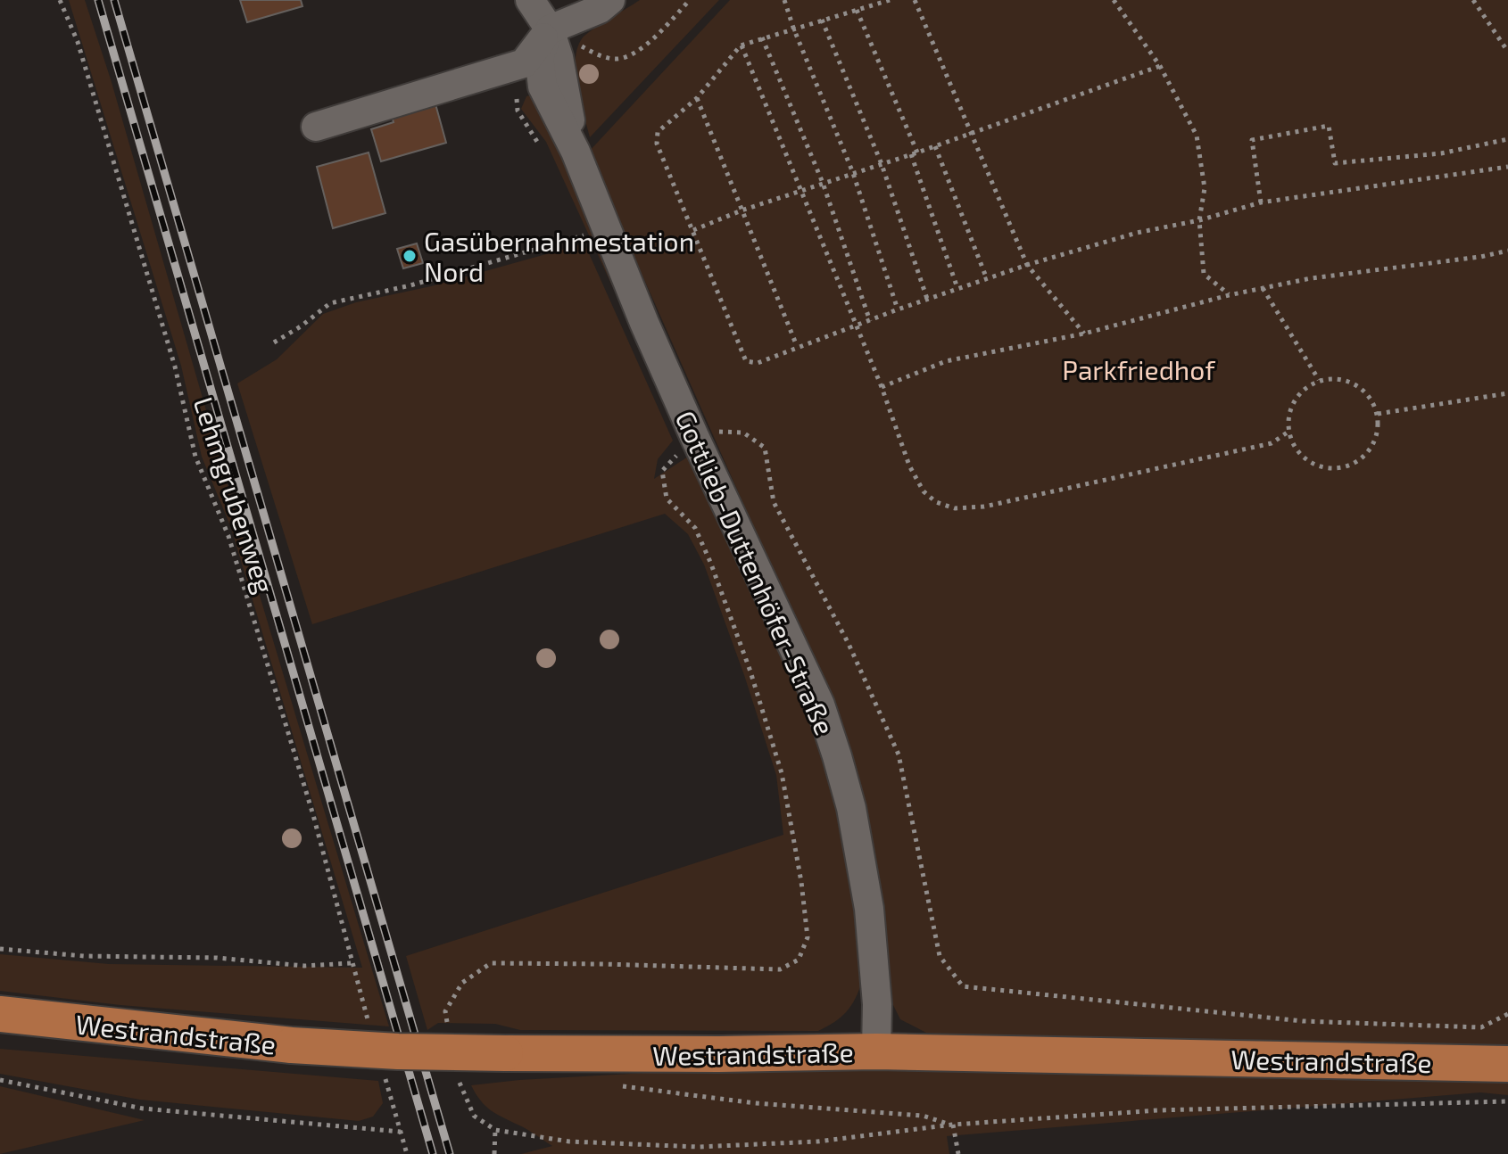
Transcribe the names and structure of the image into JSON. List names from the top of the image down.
{
  "streets": {
    "main road": ["Westrandstraße"],
    "street": ["Gottlieb-Duttenhöfer-Straße"],
    "path": ["Lehmgrubenweg"]
  },
  "crossings": [
    ["Gottlieb-Duttenhöfer-Straße", "Westrandstraße"]
  ],
  "parks": ["Parkfriedhof"],
  "places": ["Gasübernahmestation Nord"]
}
